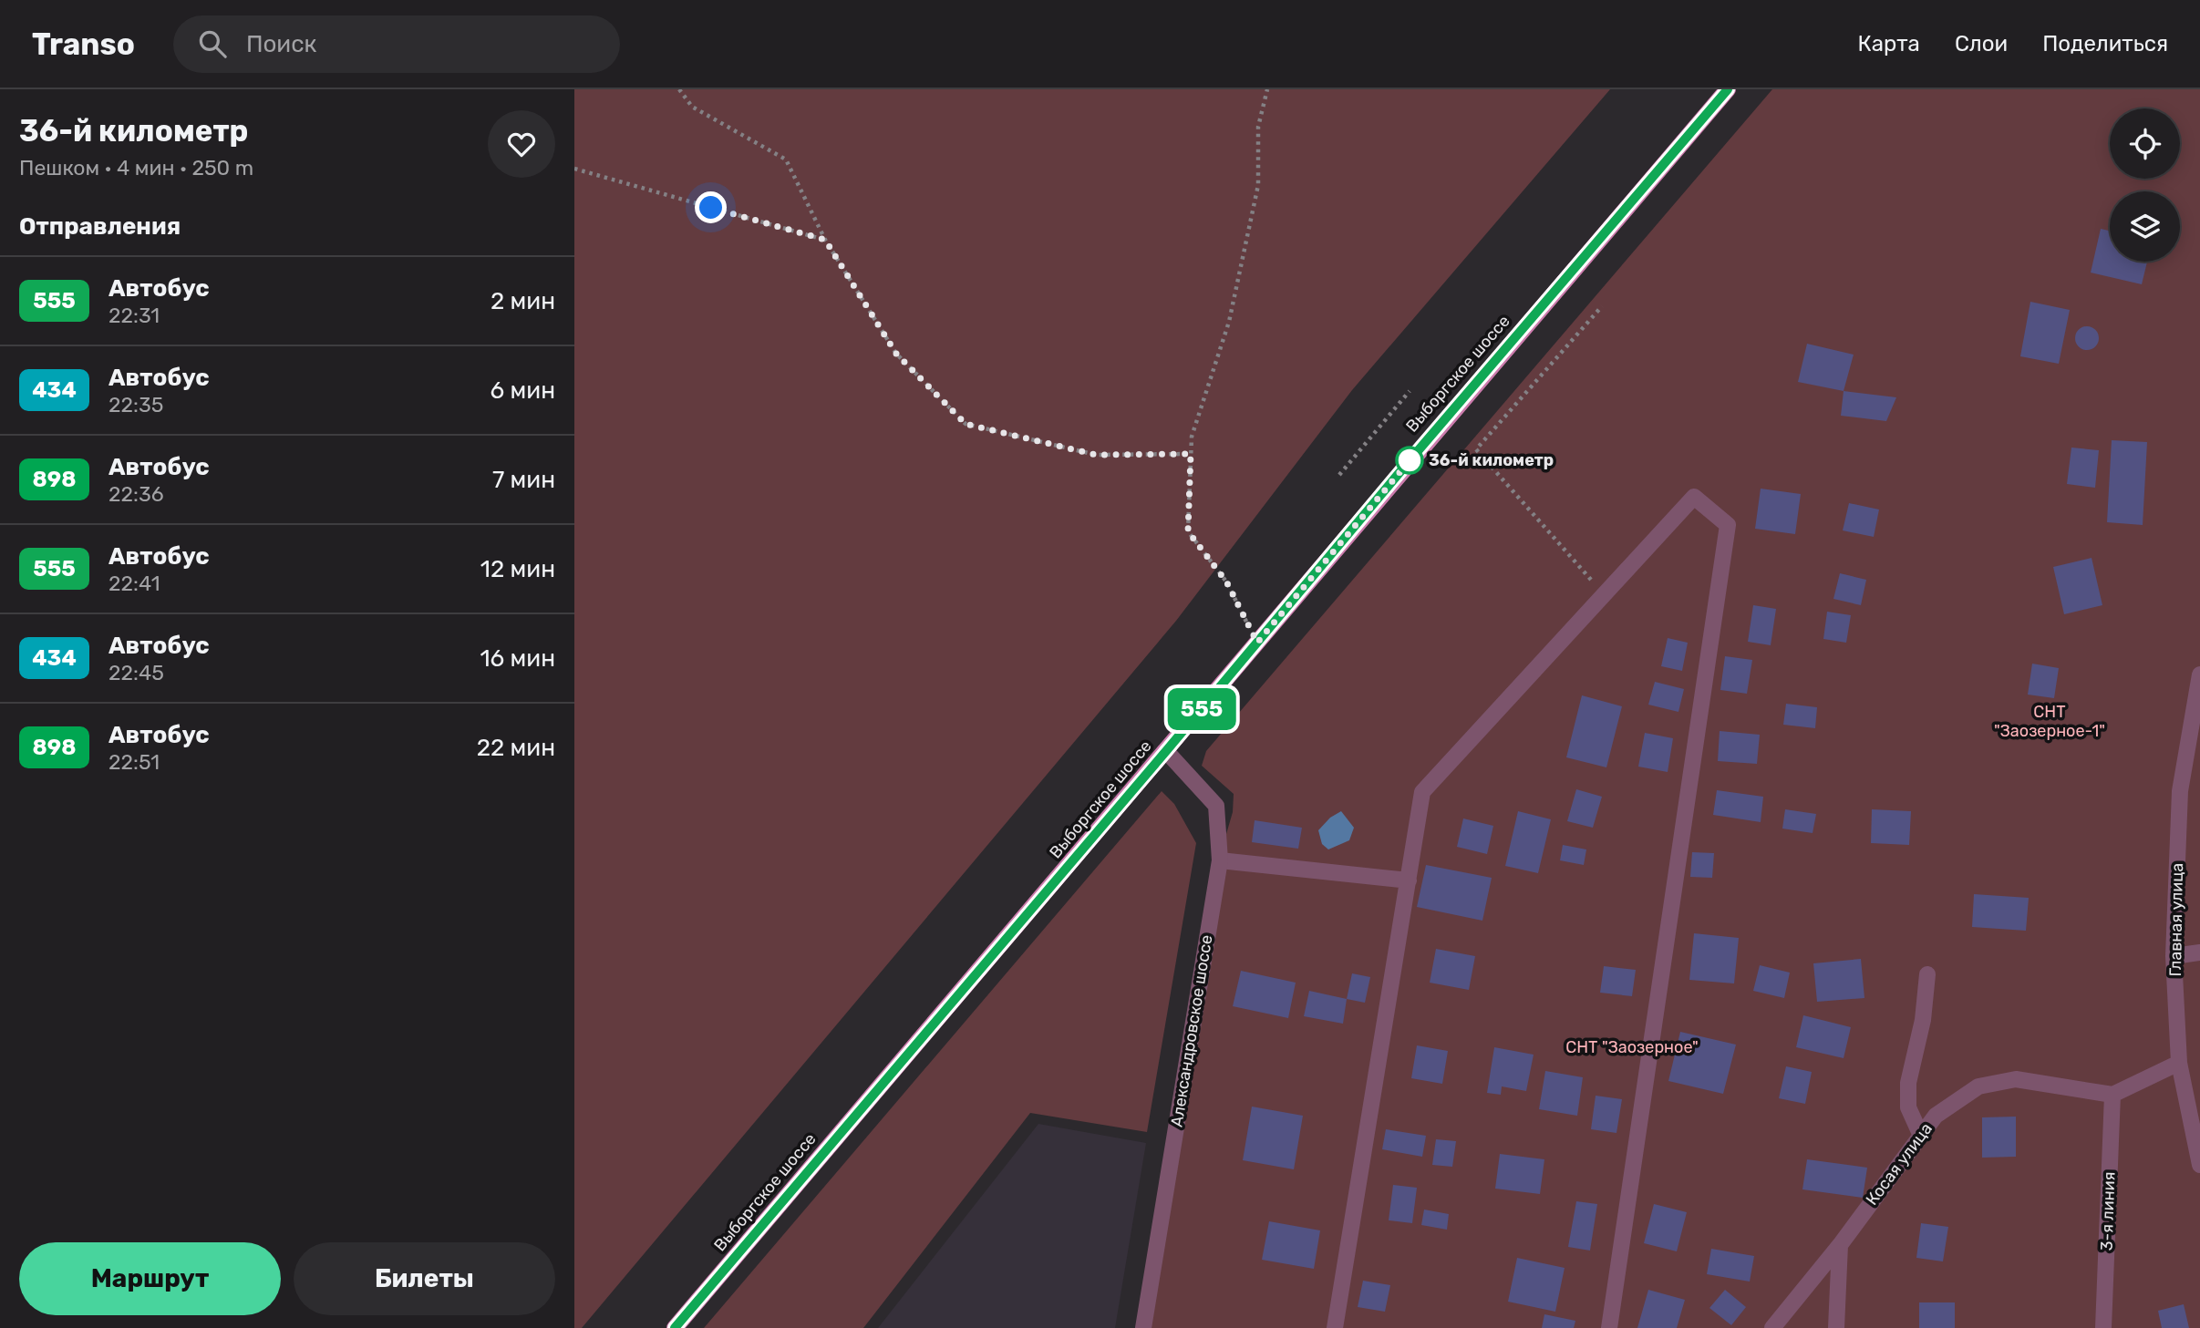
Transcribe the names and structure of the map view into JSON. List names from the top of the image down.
{
  "streets": {
    "main road": ["Выборгское шоссе"],
    "street": [
      "Главная улица",
      "Александровское шоссе",
      "Косая улица",
      "3-я линия"
    ]
  },
  "crossings": [
    ["Выборгское шоссе", "Александровское шоссе"],
    ["Косая улица", "3-я линия"]
  ],
  "parks": ["СНТ \"Заозерное-1\"", "СНТ \"Заозерное\""],
  "places": ["36-й километр"],
  "lines": ["bus line 555"],
  "page": {
    "header": "Transo",
    "search": "Поиск",
    "nav": ["Карта", "Слои", "Поделиться"],
    "heading": [
      ["36-й километр", "Пешком · 4 мин · 250 m"],
      "Отправления"
    ],
    "on_map": "555",
    "list": [
      {
        "mark": "555",
        "name": "Автобус",
        "note": "22:31",
        "value": "2 мин"
      },
      {
        "mark": "434",
        "name": "Автобус",
        "note": "22:35",
        "value": "6 мин"
      },
      {
        "mark": "898",
        "name": "Автобус",
        "note": "22:36",
        "value": "7 мин"
      },
      {
        "mark": "555",
        "name": "Автобус",
        "note": "22:41",
        "value": "12 мин"
      },
      {
        "mark": "434",
        "name": "Автобус",
        "note": "22:45",
        "value": "16 мин"
      },
      {
        "mark": "898",
        "name": "Автобус",
        "note": "22:51",
        "value": "22 мин"
      }
    ],
    "buttons": ["Маршрут", "Билеты"]
  }
}
